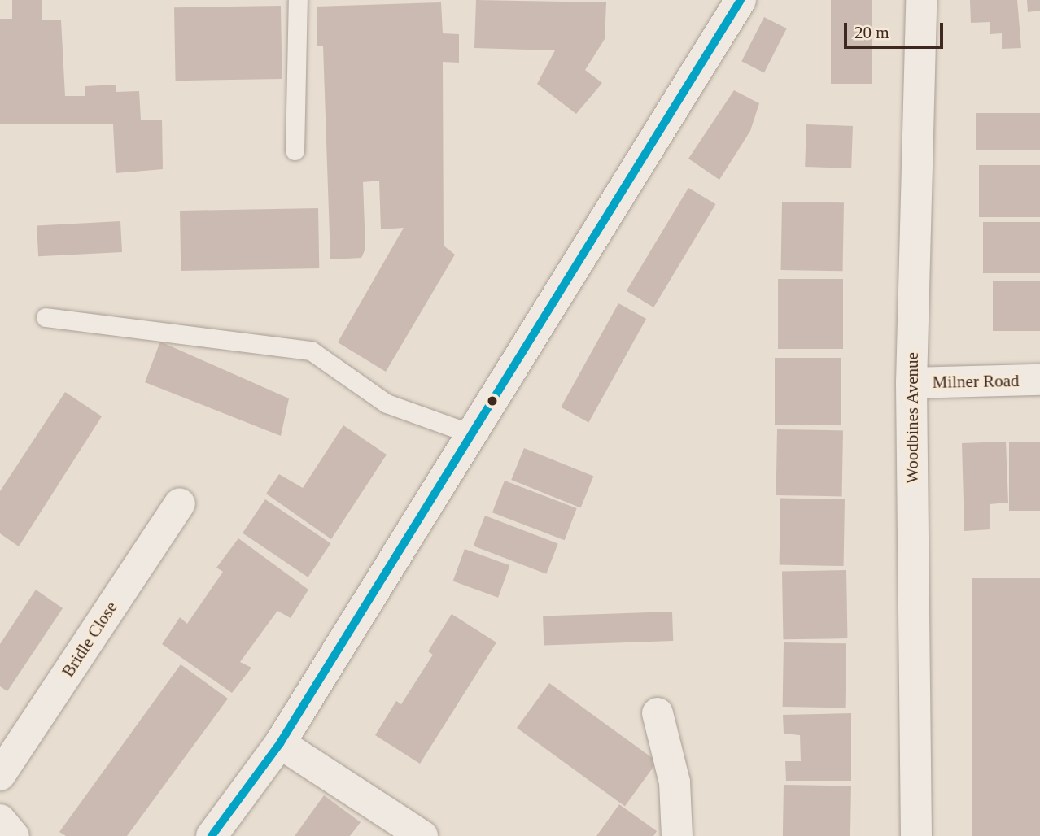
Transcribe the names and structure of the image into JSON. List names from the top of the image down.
{
  "streets": {
    "street": ["Milner Road", "Woodbines Avenue", "Bridle Close"]
  },
  "crossings": [
    ["Milner Road", "Woodbines Avenue"]
  ],
  "scale_bar": "20 m"
}
